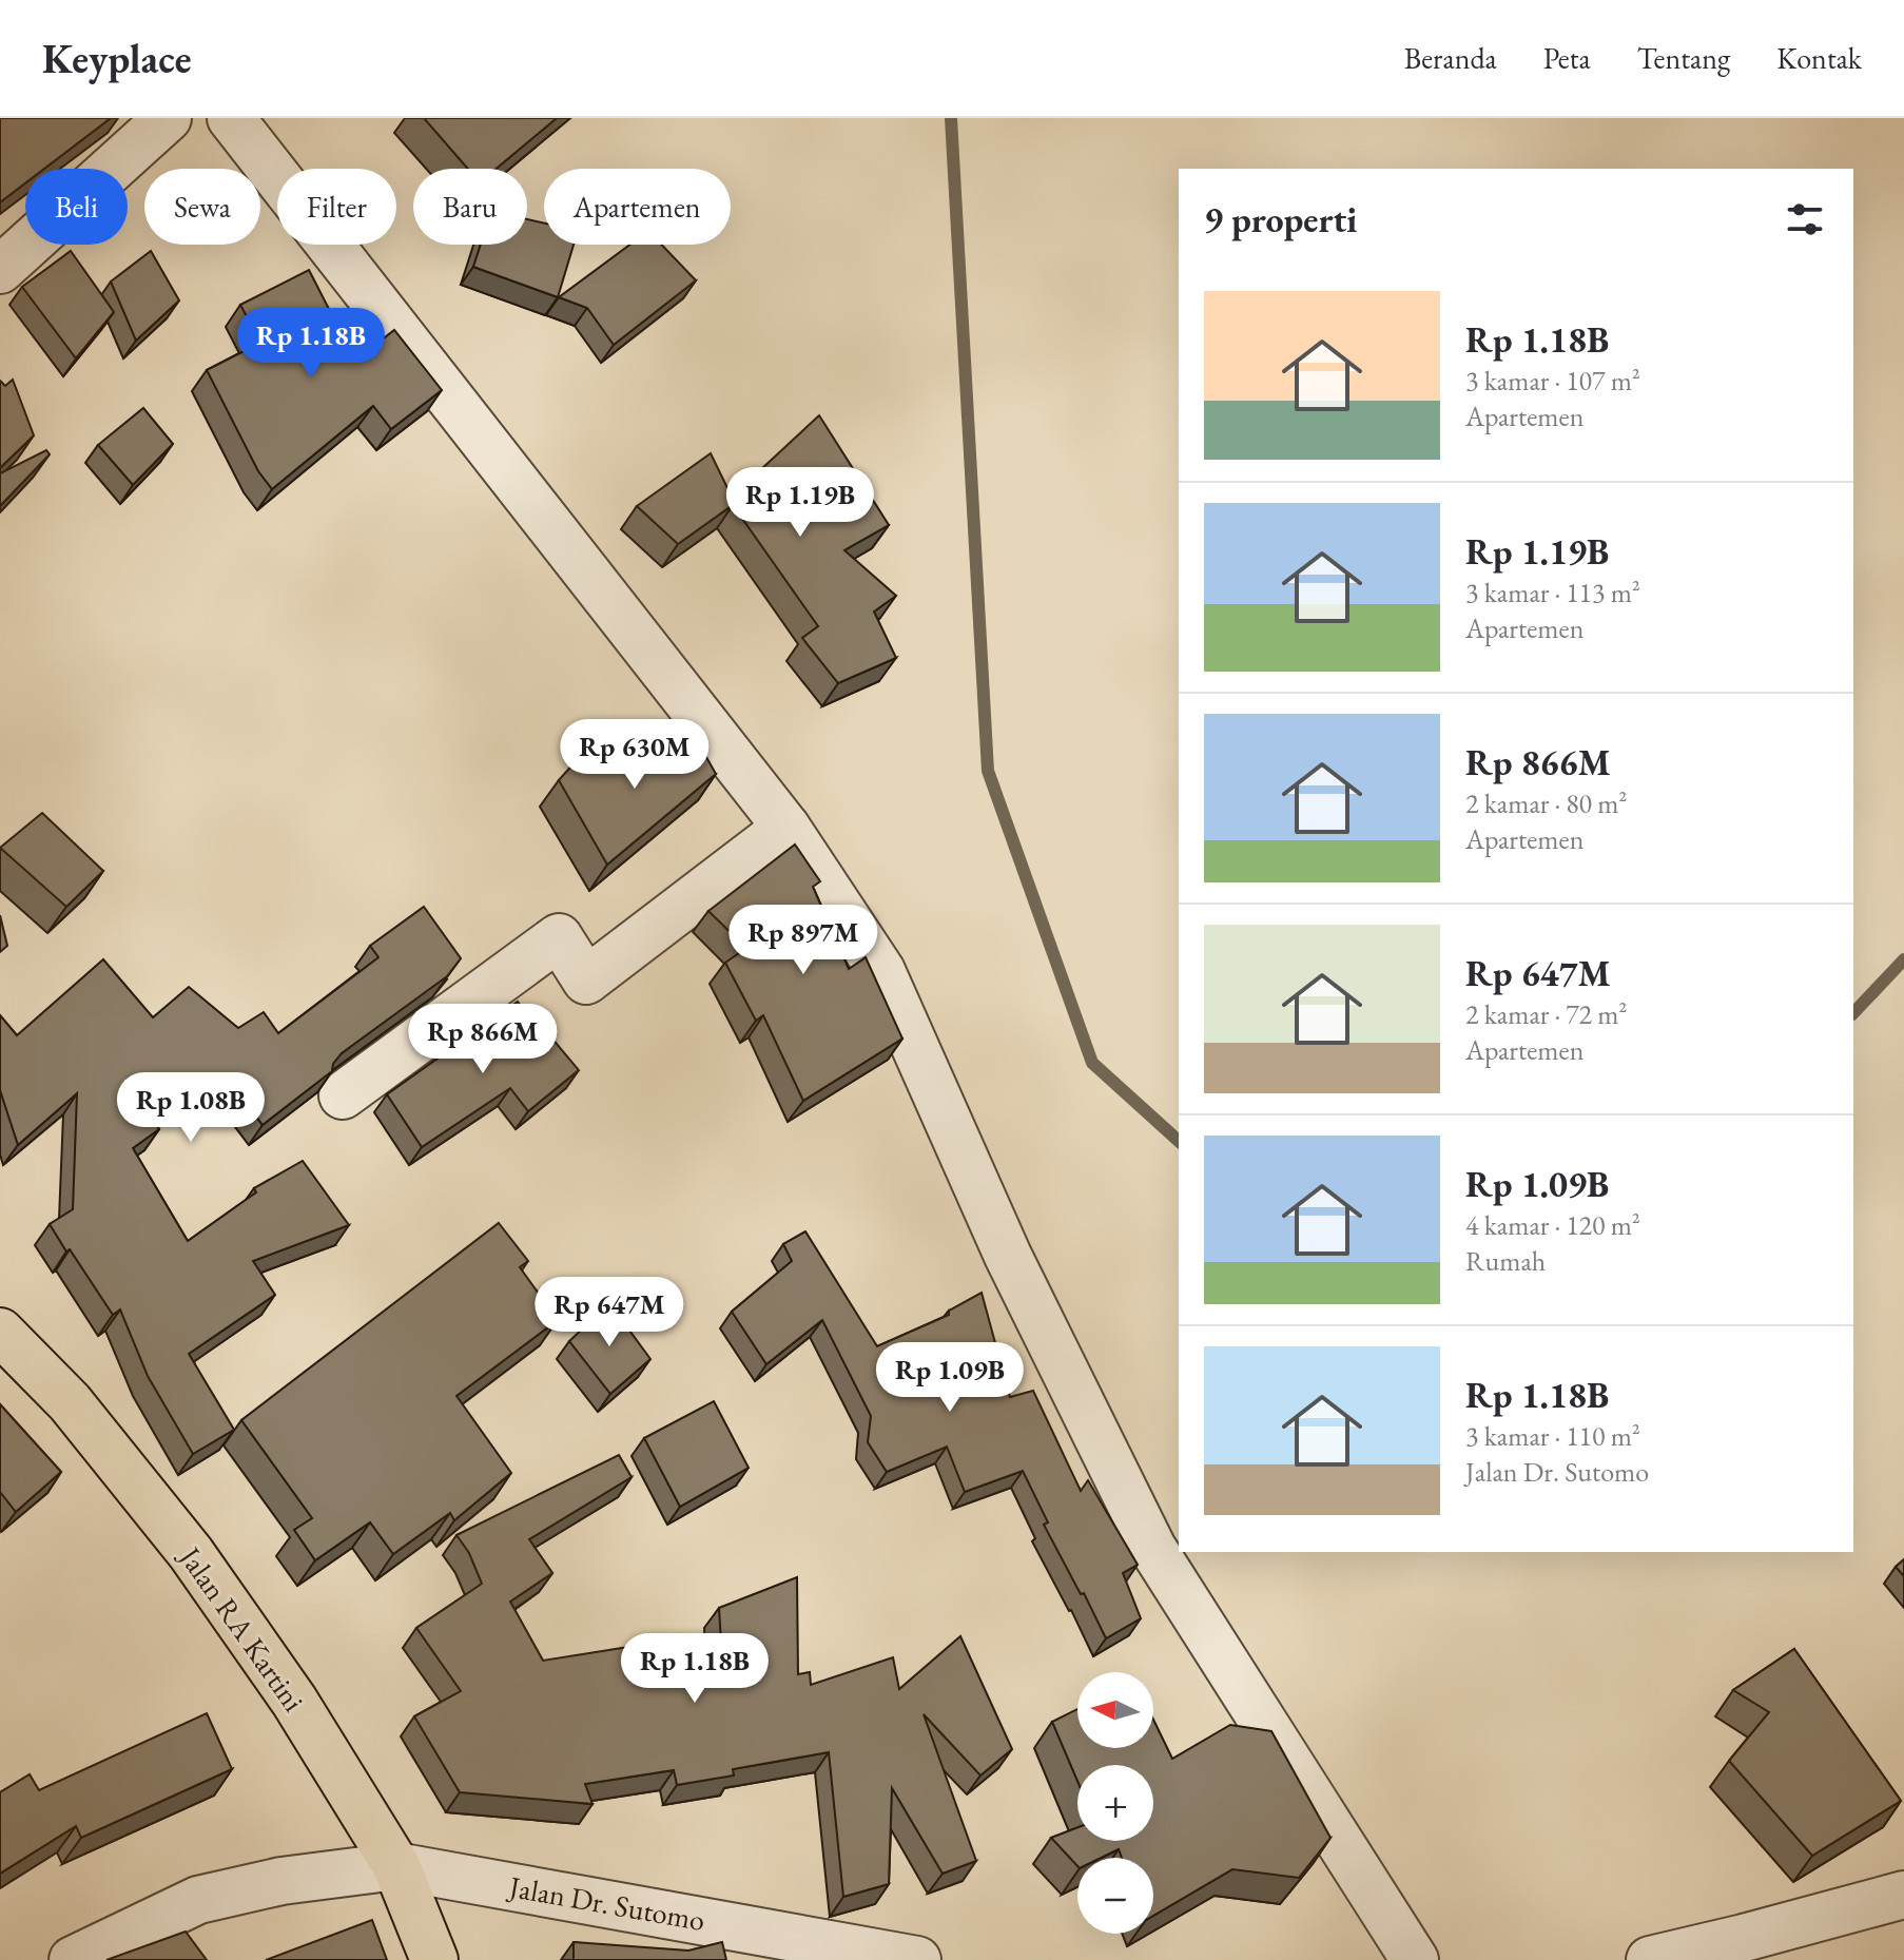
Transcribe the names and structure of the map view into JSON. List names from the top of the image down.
{
  "streets": {
    "main road": ["Jalan RA Kartini"],
    "street": ["Jalan Dr. Sutomo"]
  },
  "crossings": [
    ["Jalan RA Kartini", "Jalan Dr. Sutomo"]
  ],
  "north": "left",
  "page": {
    "header": "Keyplace",
    "nav": [
      "Beranda",
      "Peta",
      "Tentang",
      "Kontak"
    ],
    "chip": [
      "Beli",
      "Sewa",
      "Filter",
      "Baru",
      "Apartemen"
    ],
    "heading": "9 properti",
    "list": [
      {
        "name": "Rp 1.18B",
        "note": "3 kamar · 107 m² · Apartemen"
      },
      {
        "name": "Rp 1.19B",
        "note": "3 kamar · 113 m² · Apartemen"
      },
      {
        "name": "Rp 866M",
        "note": "2 kamar · 80 m² · Apartemen"
      },
      {
        "name": "Rp 647M",
        "note": "2 kamar · 72 m² · Apartemen"
      },
      {
        "name": "Rp 1.09B",
        "note": "4 kamar · 120 m² · Rumah"
      },
      {
        "name": "Rp 1.18B",
        "note": "3 kamar · 110 m² · Jalan Dr. Sutomo"
      }
    ],
    "price": [
      "Rp 1.18B",
      "Rp 1.19B",
      "Rp 630M",
      "Rp 897M",
      "Rp 866M",
      "Rp 1.08B",
      "Rp 647M",
      "Rp 1.09B",
      "Rp 1.18B"
    ],
    "map_buttons": ["+", "−"]
  }
}
